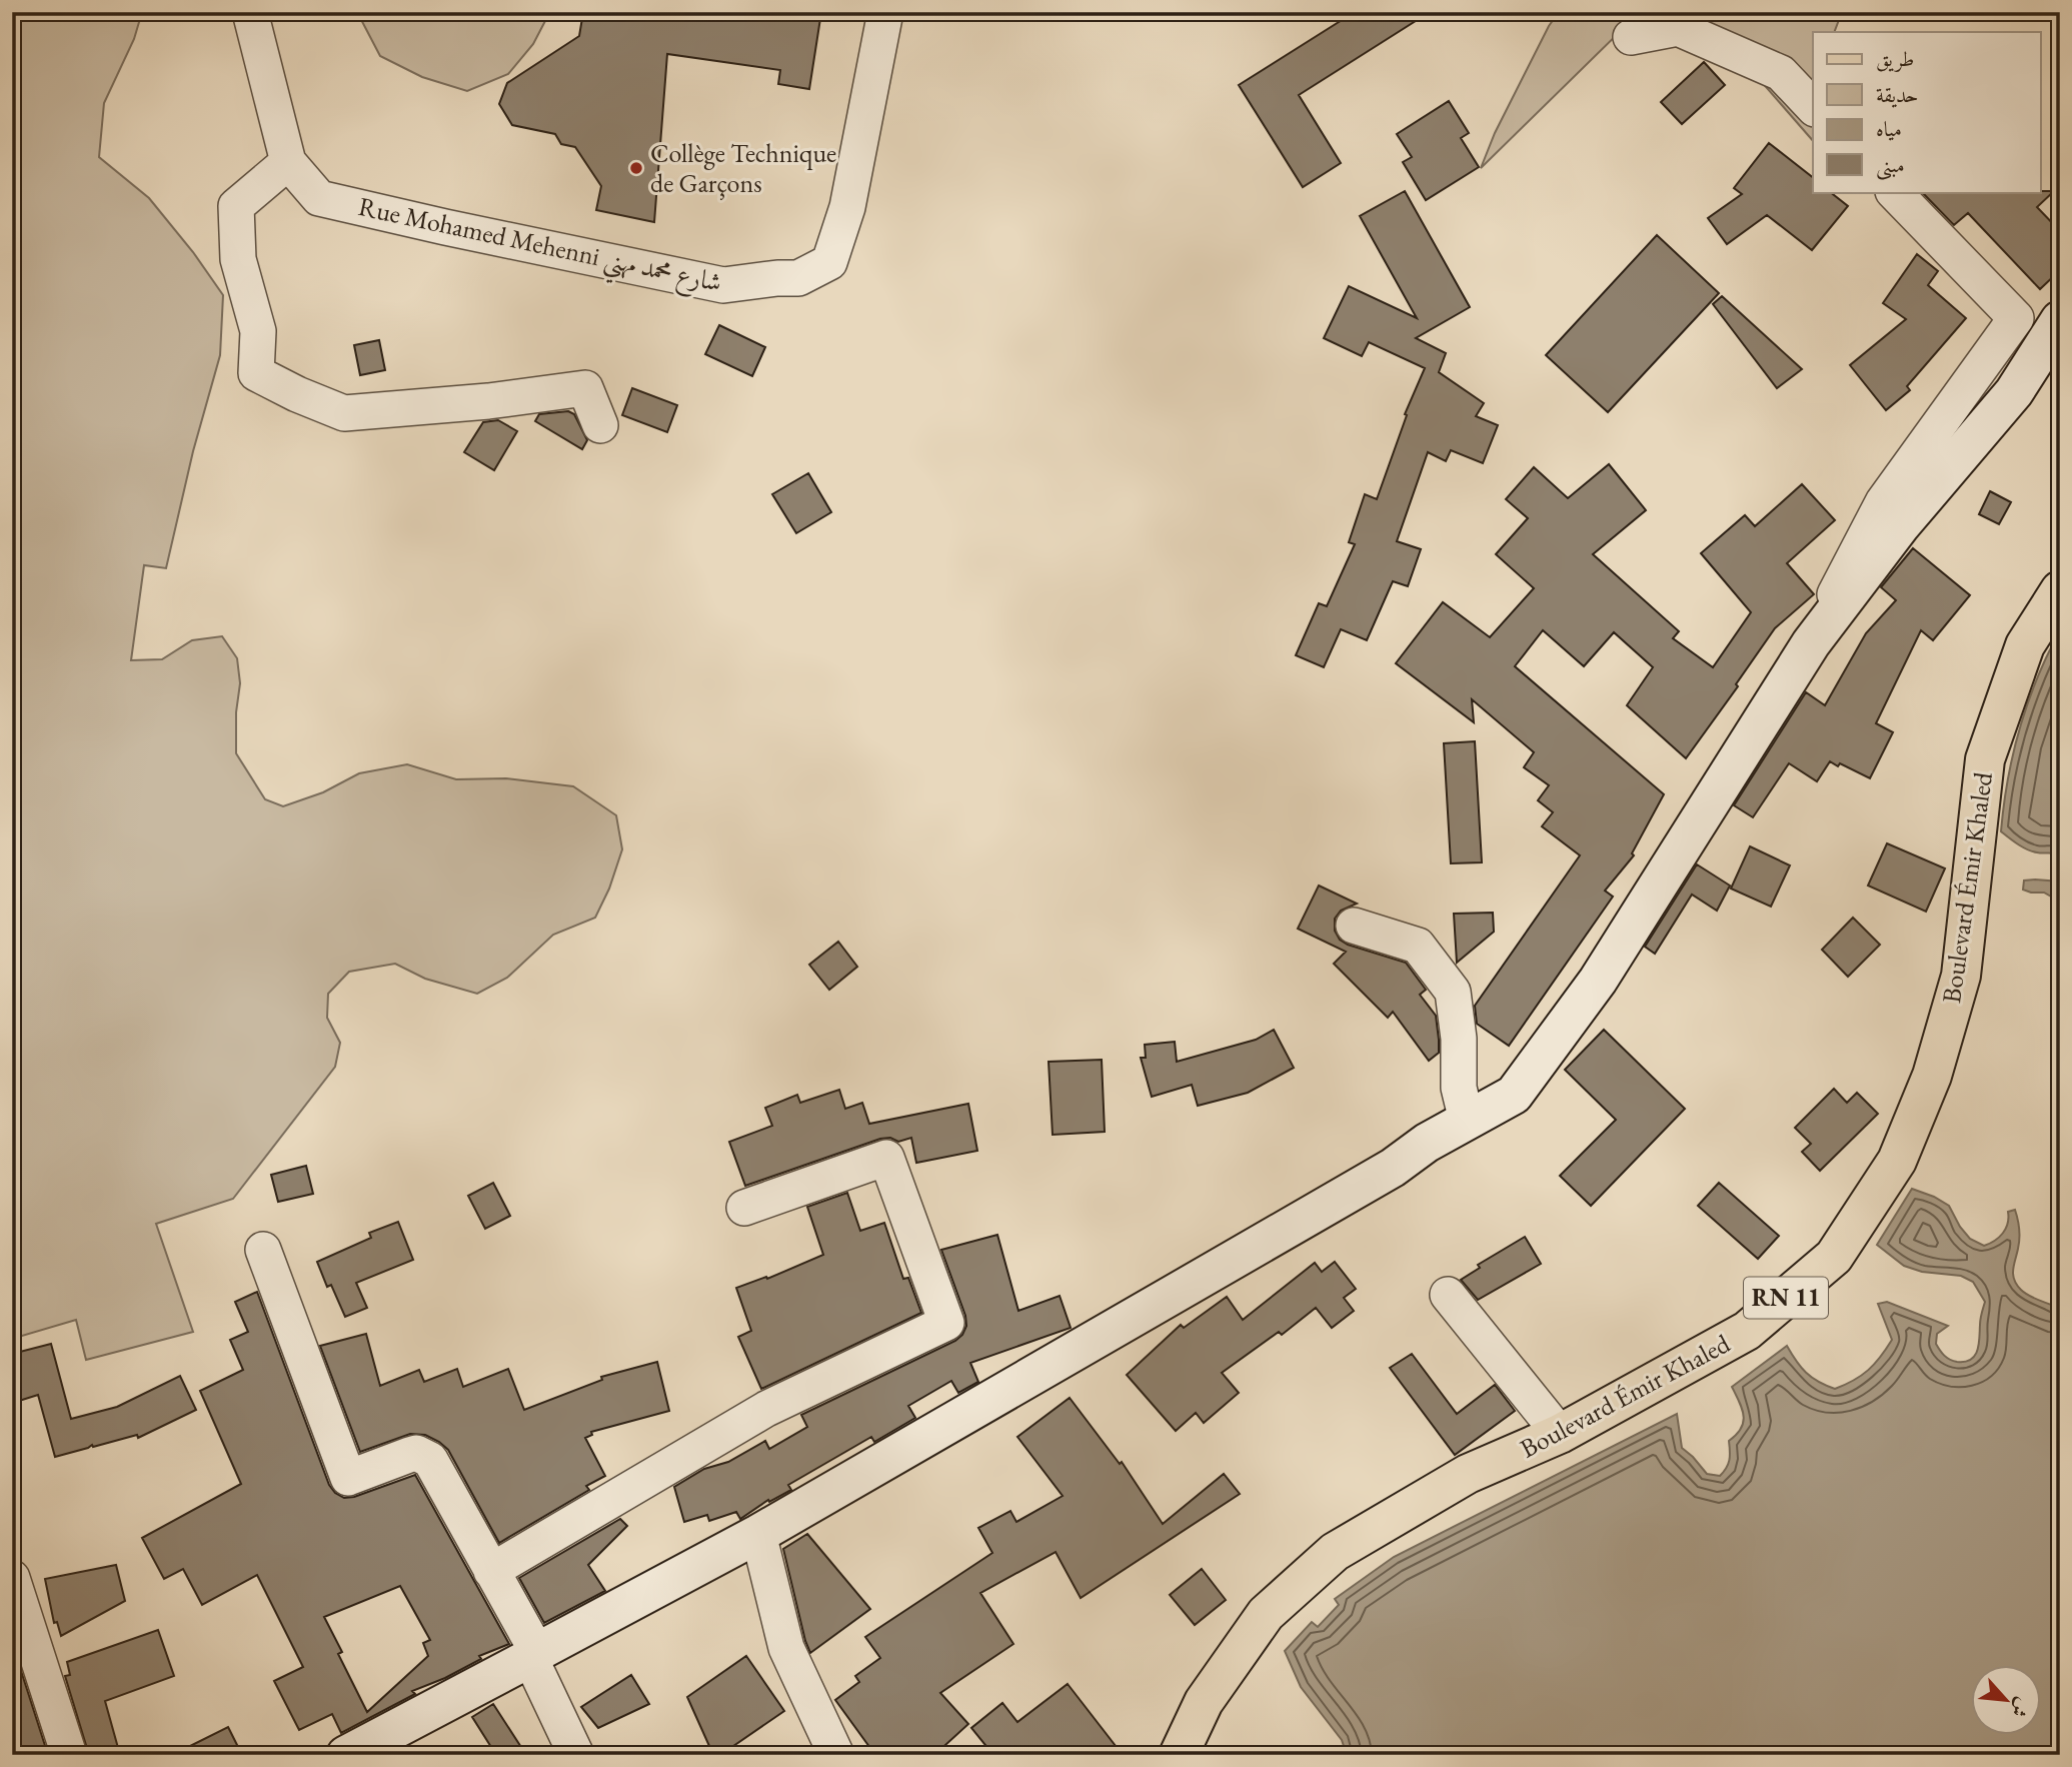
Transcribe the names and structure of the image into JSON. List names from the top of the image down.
{
  "streets": {
    "main road": ["Boulevard Émir Khaled", "RN 11"],
    "street": ["Rue Mohamed Mehenni شارع محمد مهني"]
  },
  "places": ["Collège Technique de Garçons"],
  "legend": [
    "طريق",
    "حديقة",
    "مياه",
    "مبنى"
  ],
  "north": "bottom right"
}
